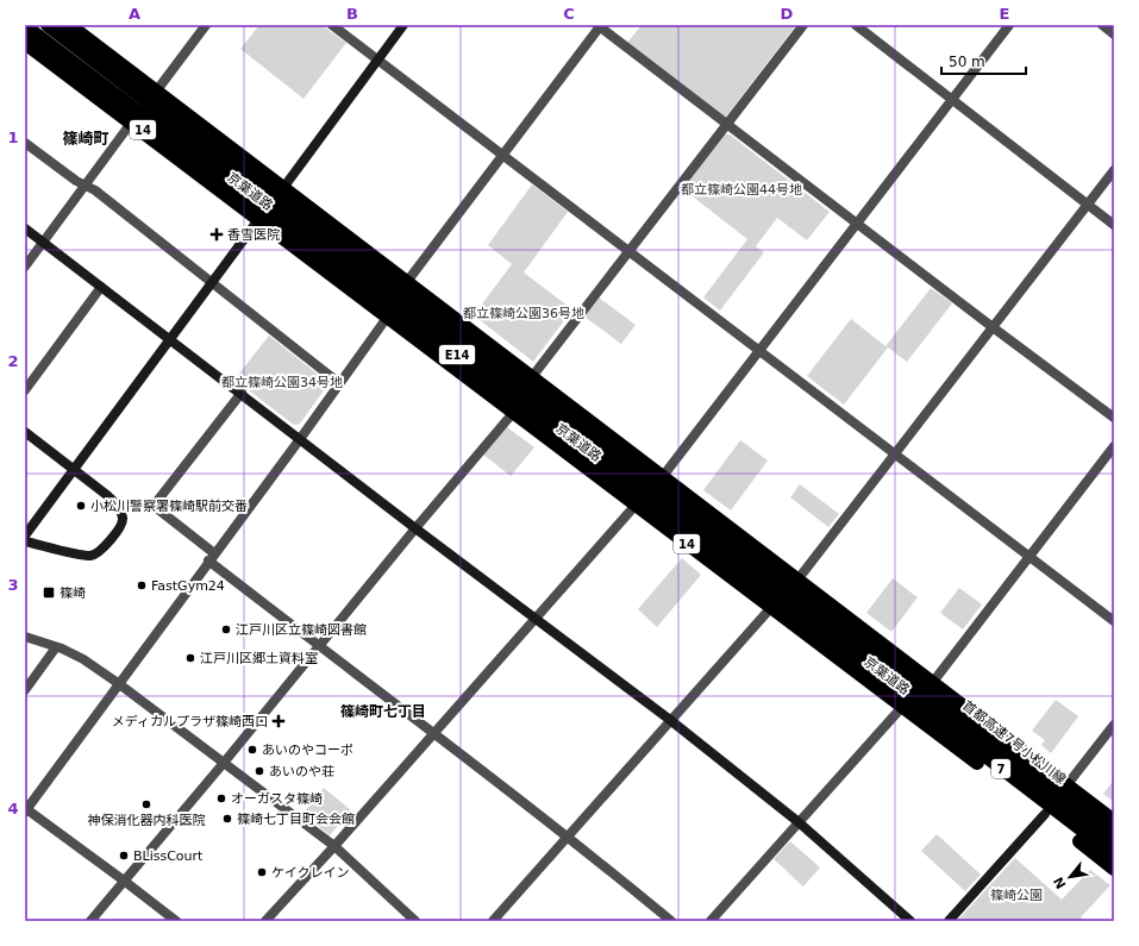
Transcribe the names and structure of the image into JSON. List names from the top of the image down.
{
  "streets": {
    "highway": [
      "14",
      "京葉道路",
      "E14",
      "首都高速7号小松川線",
      "7"
    ]
  },
  "crossings": [
    ["京葉道路", "首都高速7号小松川線"],
    ["京葉道路", "7"],
    ["首都高速7号小松川線", "7"]
  ],
  "districts": ["篠崎町", "篠崎町七丁目"],
  "parks": [
    "都立篠崎公園44号地",
    "都立篠崎公園36号地",
    "都立篠崎公園34号地",
    "篠崎公園"
  ],
  "places": {
    "health": ["香雪医院", "メディカルプラザ篠崎西口"],
    "other": [
      "小松川警察署篠崎駅前交番",
      "FastGym24",
      "江戸川区立篠崎図書館",
      "江戸川区郷土資料室",
      "あいのやコーポ",
      "あいのや荘",
      "オーガスタ篠崎",
      "神保消化器内科医院",
      "篠崎七丁目町会会館",
      "BLissCourt",
      "ケイクレイン"
    ],
    "transit": ["篠崎"]
  },
  "scale_bar": "50 m",
  "north": "bottom left",
  "grid": {
    "columns": [
      "A",
      "B",
      "C",
      "D",
      "E"
    ],
    "rows": [
      "1",
      "2",
      "3",
      "4"
    ]
  }
}
